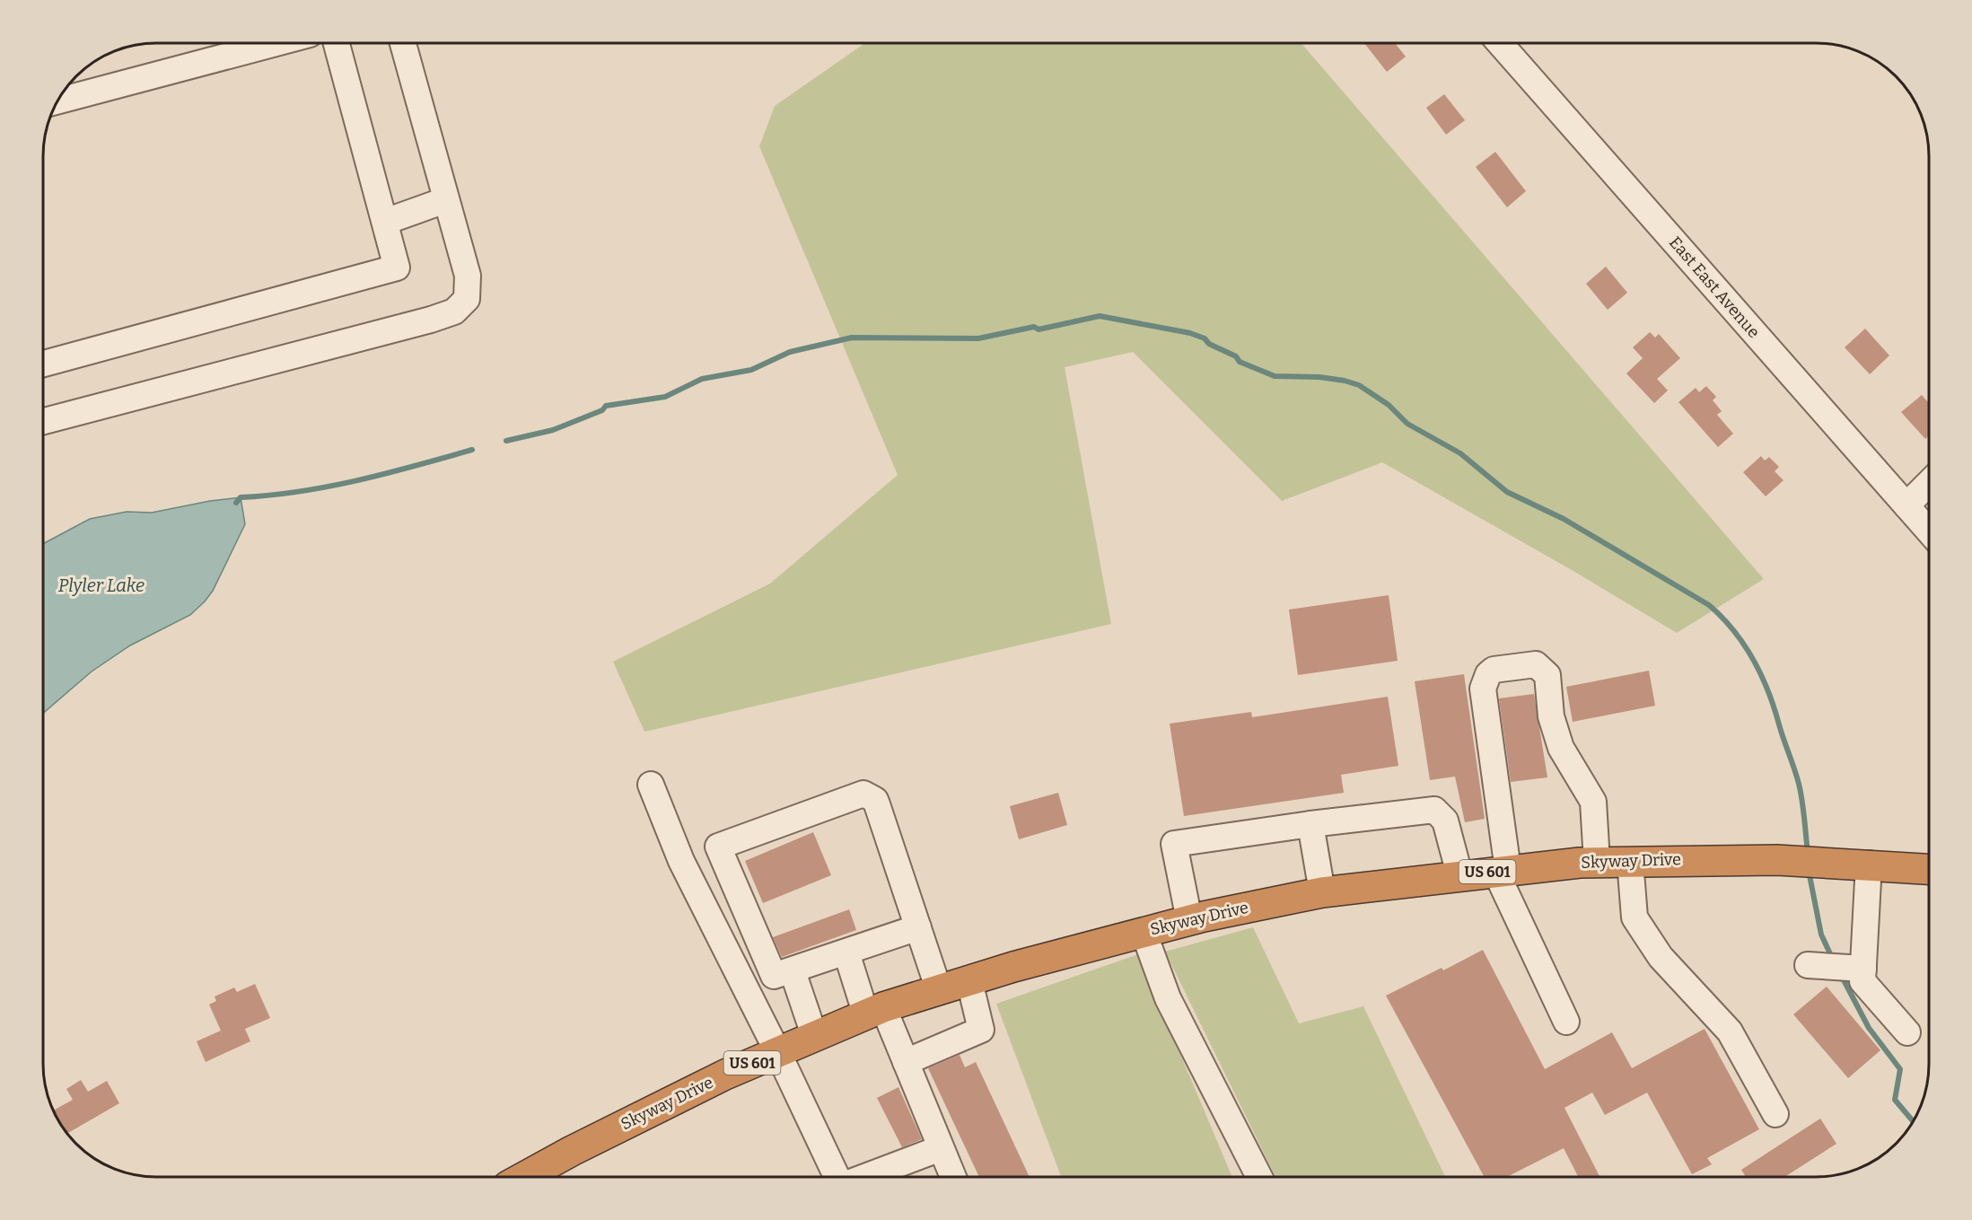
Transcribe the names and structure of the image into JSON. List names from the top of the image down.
{
  "streets": {
    "highway": ["Skyway Drive", "US 601"],
    "street": ["East East Avenue"]
  },
  "crossings": [
    ["Skyway Drive", "US 601"]
  ],
  "water": ["Plyler Lake"]
}
